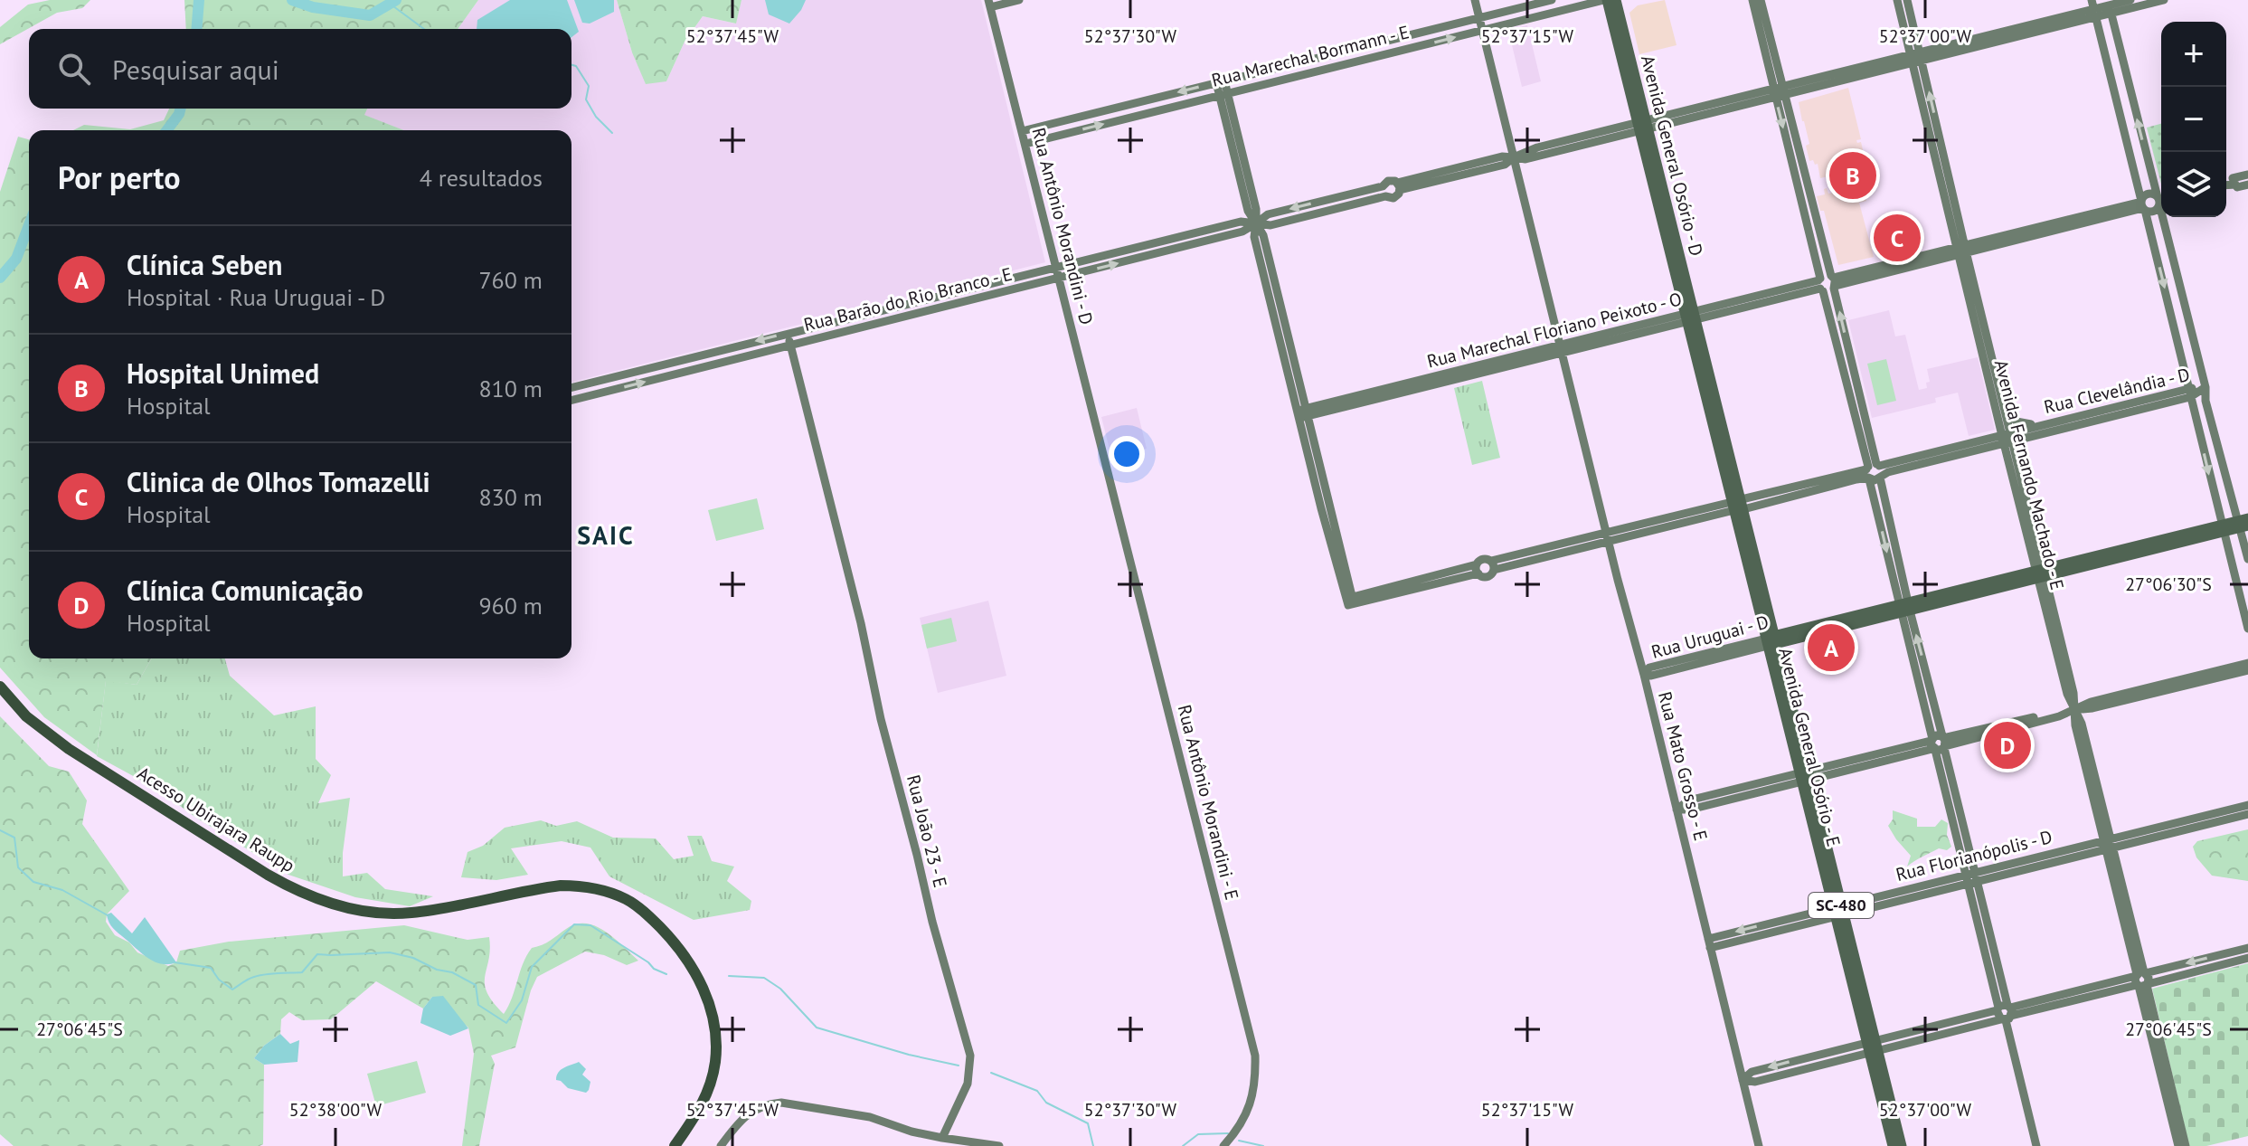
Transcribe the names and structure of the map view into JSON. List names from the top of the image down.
{
  "streets": {
    "highway": ["Acesso Ubirajara Raupp"],
    "main road": [
      "Avenida General Osório - D",
      "Rua Uruguai - D",
      "Avenida General Osório - E",
      "SC-480"
    ],
    "street": [
      "Rua Marechal Bormann - E",
      "Rua Antônio Morandini - D",
      "Rua Barão do Rio Branco - E",
      "Rua Marechal Floriano Peixoto - O",
      "Rua Clevelândia - D",
      "Avenida Fernando Machado - E",
      "Rua Mato Grosso - E",
      "Rua Antônio Morandini - E",
      "Rua João 23 - E",
      "Rua Florianópolis - D"
    ]
  },
  "crossings": [
    ["Rua Marechal Bormann - E", "Avenida General Osório - D"],
    ["Rua Marechal Bormann - E", "Rua Antônio Morandini - D"],
    ["Rua Marechal Bormann - E", "Rua Mato Grosso - E"],
    ["Avenida General Osório - D", "Rua Marechal Floriano Peixoto - O"],
    ["Avenida General Osório - D", "Avenida General Osório - E"],
    ["Rua Antônio Morandini - D", "Rua Barão do Rio Branco - E"],
    ["Rua Antônio Morandini - D", "Rua Antônio Morandini - E"],
    ["Rua Barão do Rio Branco - E", "Rua João 23 - E"],
    ["Rua Marechal Floriano Peixoto - O", "Avenida General Osório - E"],
    ["Rua Marechal Floriano Peixoto - O", "Rua Mato Grosso - E"],
    ["Rua Clevelândia - D", "Avenida Fernando Machado - E"],
    ["Rua Clevelândia - D", "Avenida General Osório - E"],
    ["Rua Clevelândia - D", "Rua Mato Grosso - E"],
    ["Avenida Fernando Machado - E", "Rua Uruguai - D"],
    ["Avenida Fernando Machado - E", "Rua Florianópolis - D"],
    ["Rua Uruguai - D", "Avenida General Osório - E"],
    ["Rua Uruguai - D", "Rua Mato Grosso - E"],
    ["Avenida General Osório - E", "Rua Florianópolis - D"],
    ["Rua Mato Grosso - E", "Rua Florianópolis - D"]
  ],
  "districts": ["SAIC"],
  "page": {
    "map_buttons": ["+", "−"],
    "search": "Pesquisar aqui",
    "heading": ["Por perto", "4 resultados"],
    "pins": [
      "B",
      "C",
      "A",
      "D"
    ],
    "list": [
      {
        "mark": "A",
        "name": "Clínica Seben",
        "note": "Hospital · Rua Uruguai - D",
        "value": "760 m"
      },
      {
        "mark": "B",
        "name": "Hospital Unimed",
        "note": "Hospital",
        "value": "810 m"
      },
      {
        "mark": "C",
        "name": "Clinica de Olhos Tomazelli",
        "note": "Hospital",
        "value": "830 m"
      },
      {
        "mark": "D",
        "name": "Clínica Comunicação",
        "note": "Hospital",
        "value": "960 m"
      }
    ]
  },
  "coordinates": [
    "52°37'45\"W",
    "52°37'30\"W",
    "52°37'15\"W",
    "52°37'00\"W",
    "27°06'30\"S",
    "27°06'45\"S",
    "52°38'00\"W"
  ]
}
